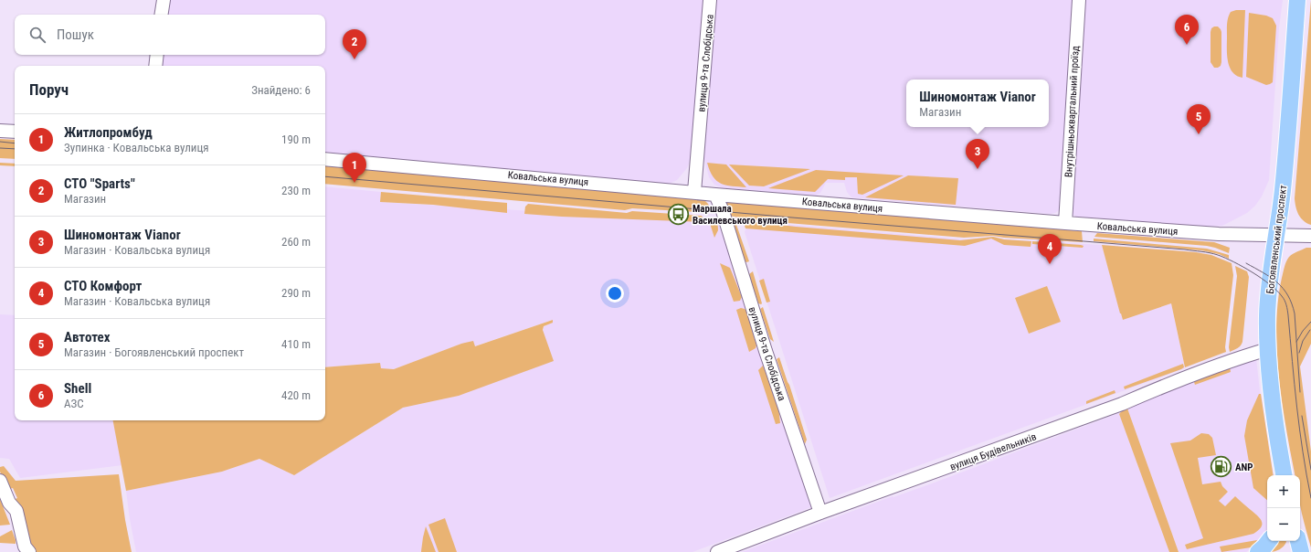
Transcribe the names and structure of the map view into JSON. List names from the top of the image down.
{
  "streets": {
    "main road": ["Богоявленський проспект"],
    "street": [
      "вулиця 9-та Слобідська",
      "Внутрішньоквартальний проїзд",
      "Ковальська вулиця",
      "вулиця Будівельників"
    ]
  },
  "crossings": [
    ["вулиця 9-та Слобідська", "Ковальська вулиця"],
    ["вулиця 9-та Слобідська", "вулиця Будівельників"],
    ["Внутрішньоквартальний проїзд", "Ковальська вулиця"],
    ["Ковальська вулиця", "Богоявленський проспект"],
    ["Богоявленський проспект", "вулиця Будівельників"]
  ],
  "places": {
    "bus stop": ["Маршала Василевського вулиця"],
    "fuel station": ["ANP"]
  },
  "page": {
    "pins": [
      "6",
      "2",
      "5",
      "3",
      "1",
      "4"
    ],
    "search": "Пошук",
    "heading": ["Поруч", "Знайдено: 6"],
    "popup": ["Шиномонтаж Vianor", "Магазин"],
    "list": [
      {
        "mark": "1",
        "name": "Житлопромбуд",
        "note": "Зупинка · Ковальська вулиця",
        "value": "190 m"
      },
      {
        "mark": "2",
        "name": "СТО \"Sparts\"",
        "note": "Магазин",
        "value": "230 m"
      },
      {
        "mark": "3",
        "name": "Шиномонтаж Vianor",
        "note": "Магазин · Ковальська вулиця",
        "value": "260 m"
      },
      {
        "mark": "4",
        "name": "СТО Комфорт",
        "note": "Магазин · Ковальська вулиця",
        "value": "290 m"
      },
      {
        "mark": "5",
        "name": "Автотех",
        "note": "Магазин · Богоявленський проспект",
        "value": "410 m"
      },
      {
        "mark": "6",
        "name": "Shell",
        "note": "АЗС",
        "value": "420 m"
      }
    ],
    "map_buttons": ["+", "−"]
  }
}
